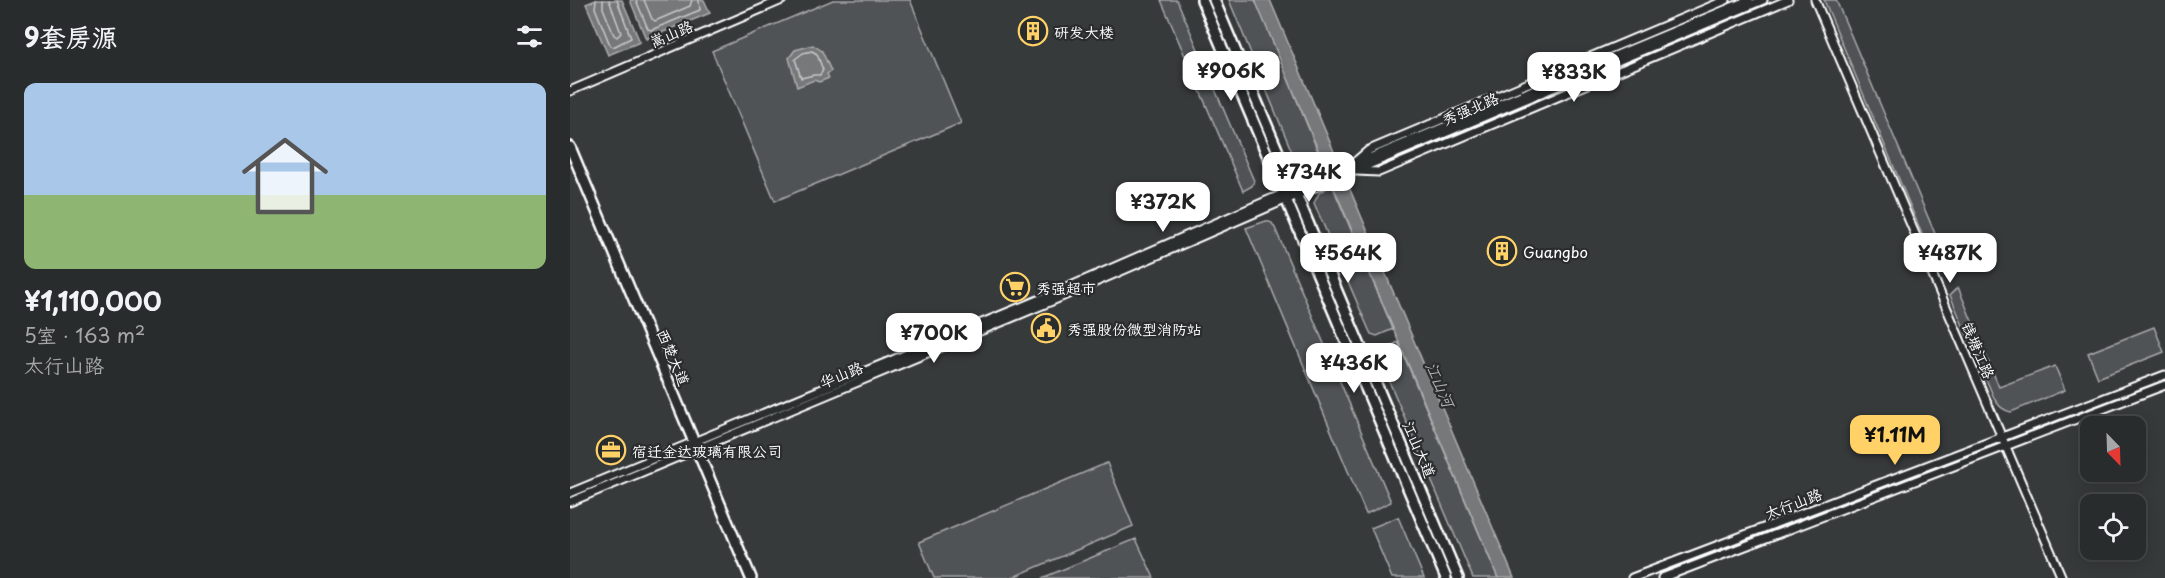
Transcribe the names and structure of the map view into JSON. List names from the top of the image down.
{
  "streets": {
    "main road": ["西楚大道", "江山大道"],
    "street": [
      "嵩山路",
      "秀强北路",
      "钱塘江路",
      "华山路",
      "太行山路"
    ]
  },
  "crossings": [
    ["秀强北路", "华山路"],
    ["秀强北路", "江山大道"],
    ["钱塘江路", "太行山路"],
    ["西楚大道", "华山路"],
    ["华山路", "江山大道"]
  ],
  "water": ["江山河"],
  "places": {
    "building": ["研发大楼", "Guangbo"],
    "supermarket": ["秀强超市"],
    "public building": ["秀强股份微型消防站"],
    "office": ["宿迁金达玻璃有限公司"]
  },
  "north": "bottom right",
  "page": {
    "heading": "9套房源",
    "price": [
      "¥906K",
      "¥833K",
      "¥734K",
      "¥372K",
      "¥564K",
      "¥487K",
      "¥700K",
      "¥436K",
      "¥1.11M"
    ],
    "list": [
      {
        "name": "¥1,110,000",
        "note": "5室 · 163 m² · 太行山路"
      }
    ]
  }
}
